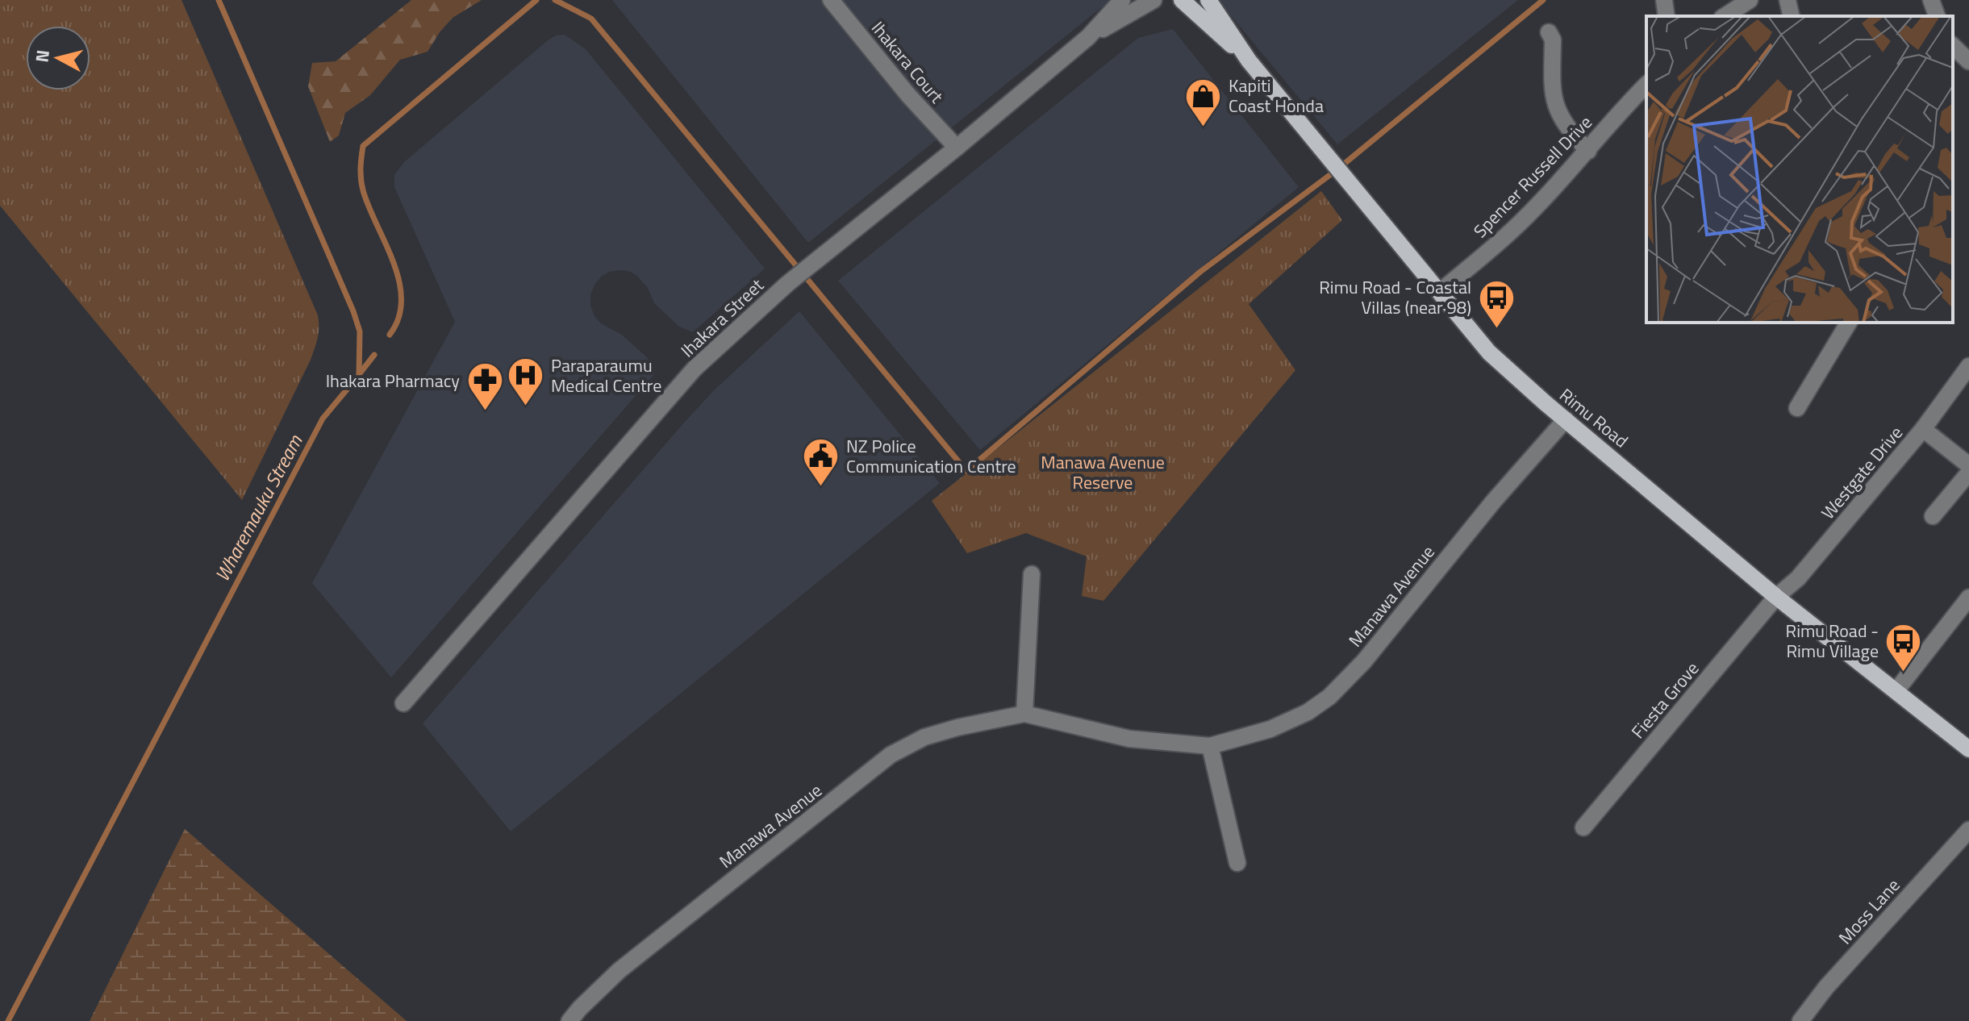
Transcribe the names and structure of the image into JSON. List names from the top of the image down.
{
  "streets": {
    "main road": ["Rimu Road"],
    "street": [
      "Ihakara Court",
      "Spencer Russell Drive",
      "Ihakara Street",
      "Westgate Drive",
      "Manawa Avenue",
      "Fiesta Grove",
      "Moss Lane"
    ]
  },
  "crossings": [
    ["Ihakara Court", "Ihakara Street"],
    ["Spencer Russell Drive", "Rimu Road"],
    ["Rimu Road", "Westgate Drive"],
    ["Rimu Road", "Manawa Avenue"],
    ["Rimu Road", "Fiesta Grove"],
    ["Westgate Drive", "Fiesta Grove"]
  ],
  "water": ["Wharemauku Stream"],
  "parks": ["Manawa Avenue Reserve"],
  "places": {
    "shop": ["Kapiti Coast Honda"],
    "bus stop": ["Rimu Road - Coastal Villas (near 98)", "Rimu Road - Rimu Village"],
    "hospital": ["Paraparaumu Medical Centre"],
    "pharmacy": ["Ihakara Pharmacy"],
    "public building": ["NZ Police Communication Centre"]
  },
  "north": "left"
}
